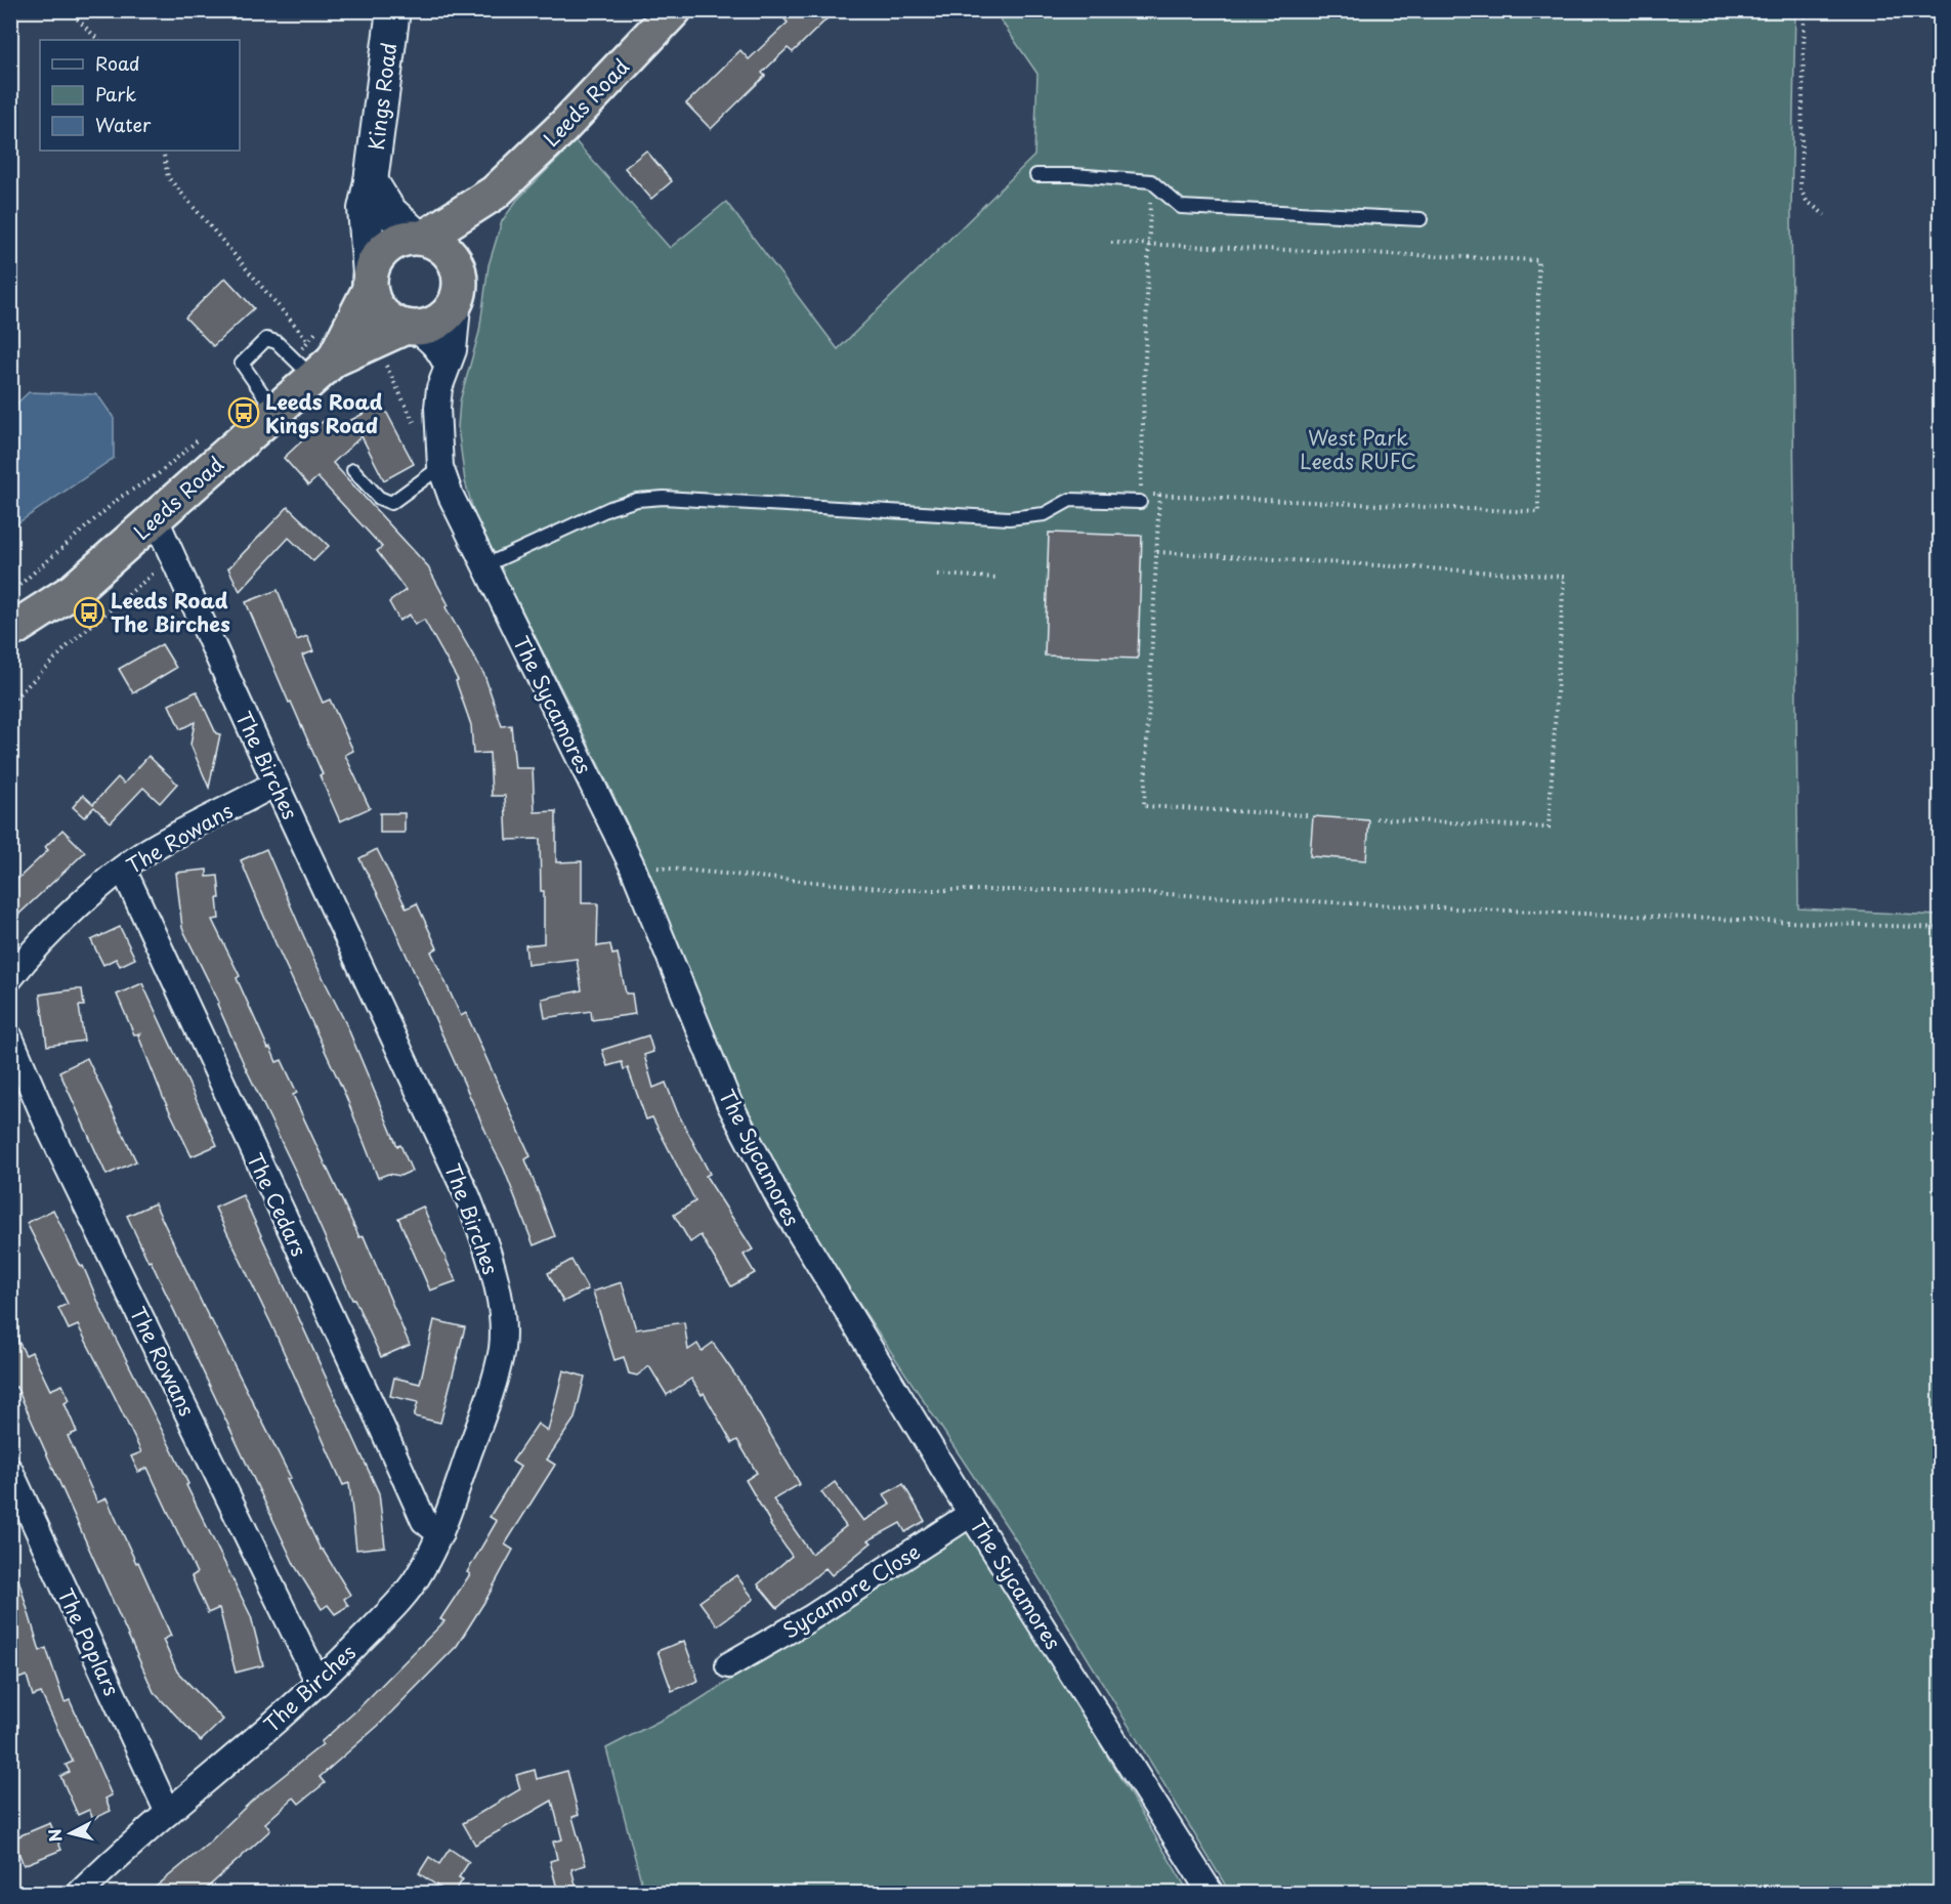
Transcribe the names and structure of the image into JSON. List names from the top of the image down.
{
  "streets": {
    "highway": ["Leeds Road"],
    "street": [
      "Kings Road",
      "The Sycamores",
      "The Birches",
      "The Rowans",
      "The Cedars",
      "Sycamore Close",
      "The Poplars"
    ]
  },
  "crossings": [
    ["Kings Road", "Leeds Road"],
    ["Kings Road", "The Sycamores"],
    ["Leeds Road", "The Sycamores"],
    ["Leeds Road", "The Birches"],
    ["The Sycamores", "Sycamore Close"],
    ["The Birches", "The Rowans"],
    ["The Birches", "The Cedars"],
    ["The Birches", "The Poplars"],
    ["The Rowans", "The Cedars"]
  ],
  "parks": ["West Park Leeds RUFC"],
  "places": {
    "bus stop": ["Leeds Road Kings Road", "Leeds Road The Birches"]
  },
  "legend": ["Road", "Park", "Water"],
  "north": "left"
}
